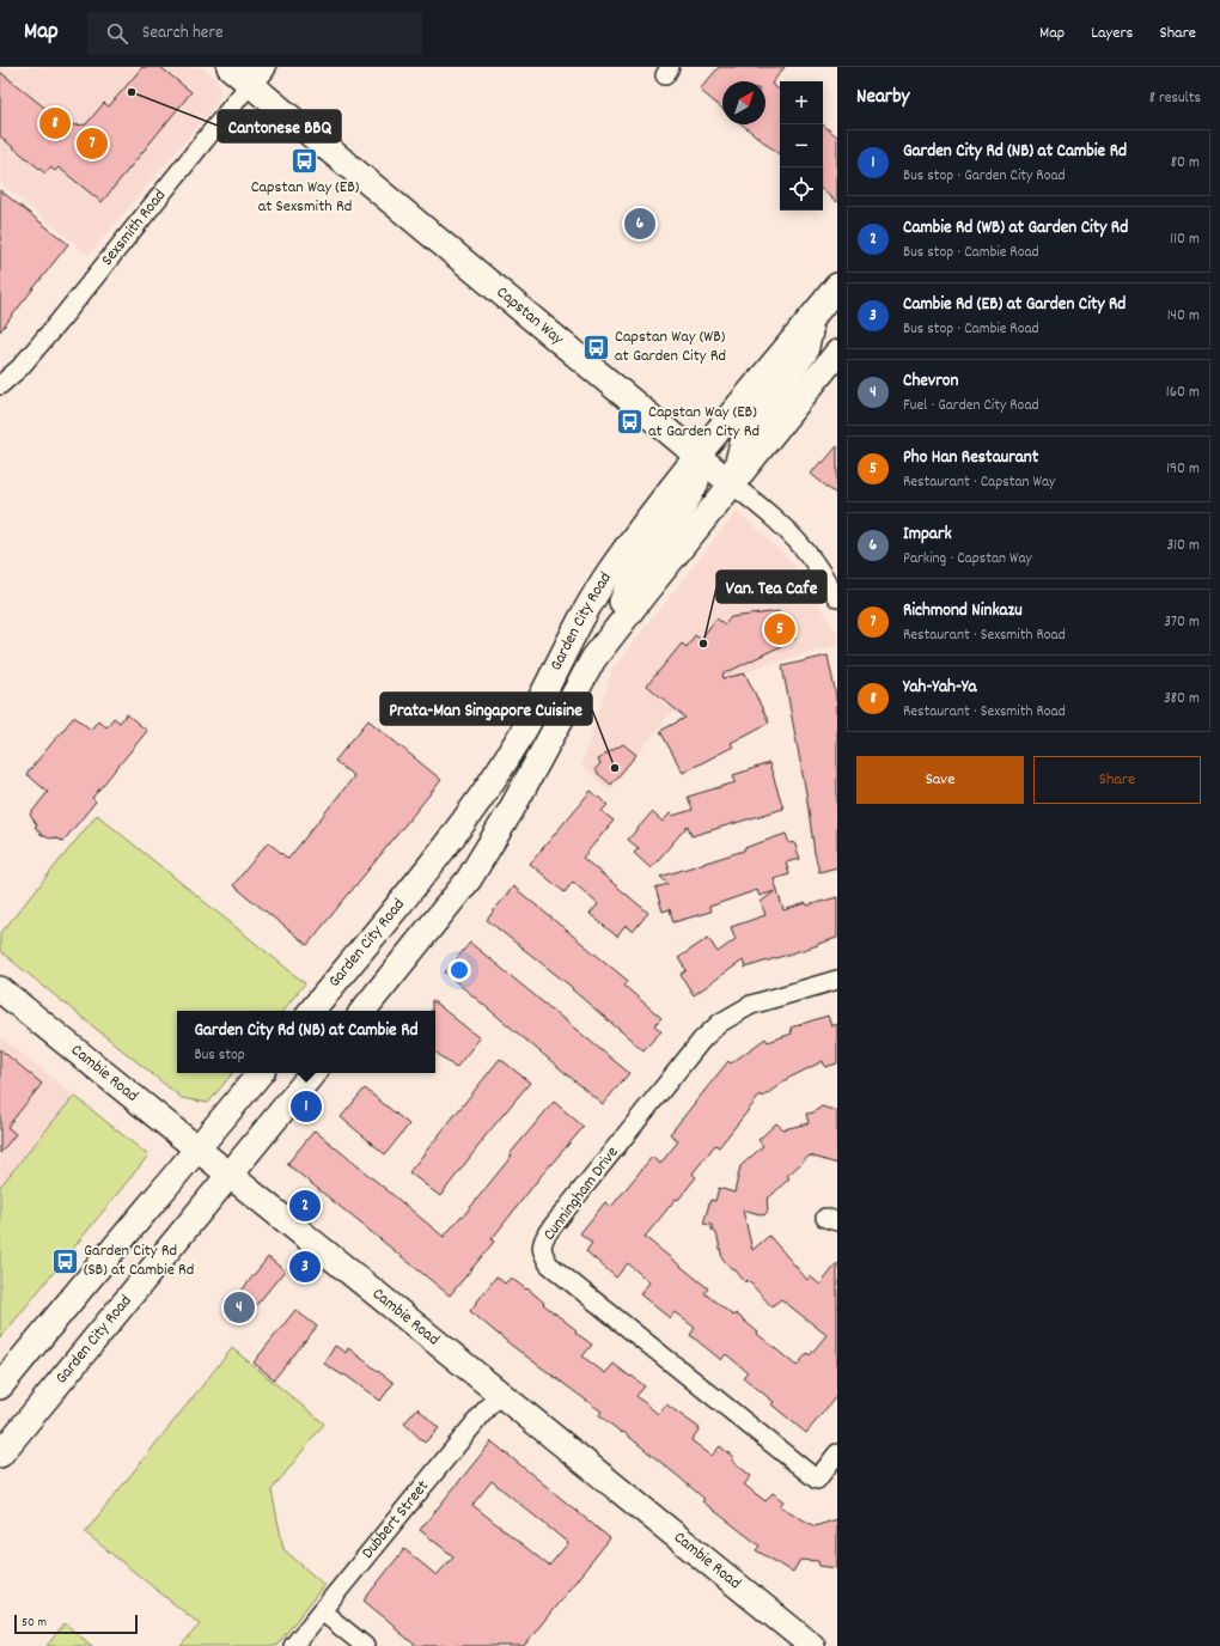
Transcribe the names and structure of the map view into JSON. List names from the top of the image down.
{
  "streets": {
    "main road": ["Capstan Way", "Garden City Road", "Cambie Road"],
    "street": ["Sexsmith Road", "Cunningham Drive", "Dubbert Street"]
  },
  "crossings": [
    ["Sexsmith Road", "Capstan Way"],
    ["Capstan Way", "Garden City Road"],
    ["Garden City Road", "Cambie Road"],
    ["Cambie Road", "Dubbert Street"]
  ],
  "places": {
    "other": ["Cantonese BBQ", "Van. Tea Cafe", "Prata-Man Singapore Cuisine"],
    "bus stop": [
      "Capstan Way (EB) at Sexsmith Rd",
      "Capstan Way (WB) at Garden City Rd",
      "Capstan Way (EB) at Garden City Rd",
      "Garden City Rd (SB) at Cambie Rd"
    ]
  },
  "scale_bar": "50 m",
  "north": "top right",
  "page": {
    "header": "Map",
    "search": "Search here",
    "nav": ["Map", "Layers", "Share"],
    "heading": ["Nearby", "8 results"],
    "map_buttons": ["+", "−"],
    "pins": [
      "8",
      "7",
      "6",
      "5",
      "1",
      "2",
      "3",
      "4"
    ],
    "list": [
      {
        "mark": "1",
        "name": "Garden City Rd (NB) at Cambie Rd",
        "note": "Bus stop · Garden City Road",
        "value": "80 m"
      },
      {
        "mark": "2",
        "name": "Cambie Rd (WB) at Garden City Rd",
        "note": "Bus stop · Cambie Road",
        "value": "110 m"
      },
      {
        "mark": "3",
        "name": "Cambie Rd (EB) at Garden City Rd",
        "note": "Bus stop · Cambie Road",
        "value": "140 m"
      },
      {
        "mark": "4",
        "name": "Chevron",
        "note": "Fuel · Garden City Road",
        "value": "160 m"
      },
      {
        "mark": "5",
        "name": "Pho Han Restaurant",
        "note": "Restaurant · Capstan Way",
        "value": "190 m"
      },
      {
        "mark": "6",
        "name": "Impark",
        "note": "Parking · Capstan Way",
        "value": "310 m"
      },
      {
        "mark": "7",
        "name": "Richmond Ninkazu",
        "note": "Restaurant · Sexsmith Road",
        "value": "370 m"
      },
      {
        "mark": "8",
        "name": "Yah-Yah-Ya",
        "note": "Restaurant · Sexsmith Road",
        "value": "380 m"
      }
    ],
    "buttons": ["Save", "Share"],
    "popup": ["Garden City Rd (NB) at Cambie Rd", "Bus stop"],
    "scale": "50 m"
  }
}
